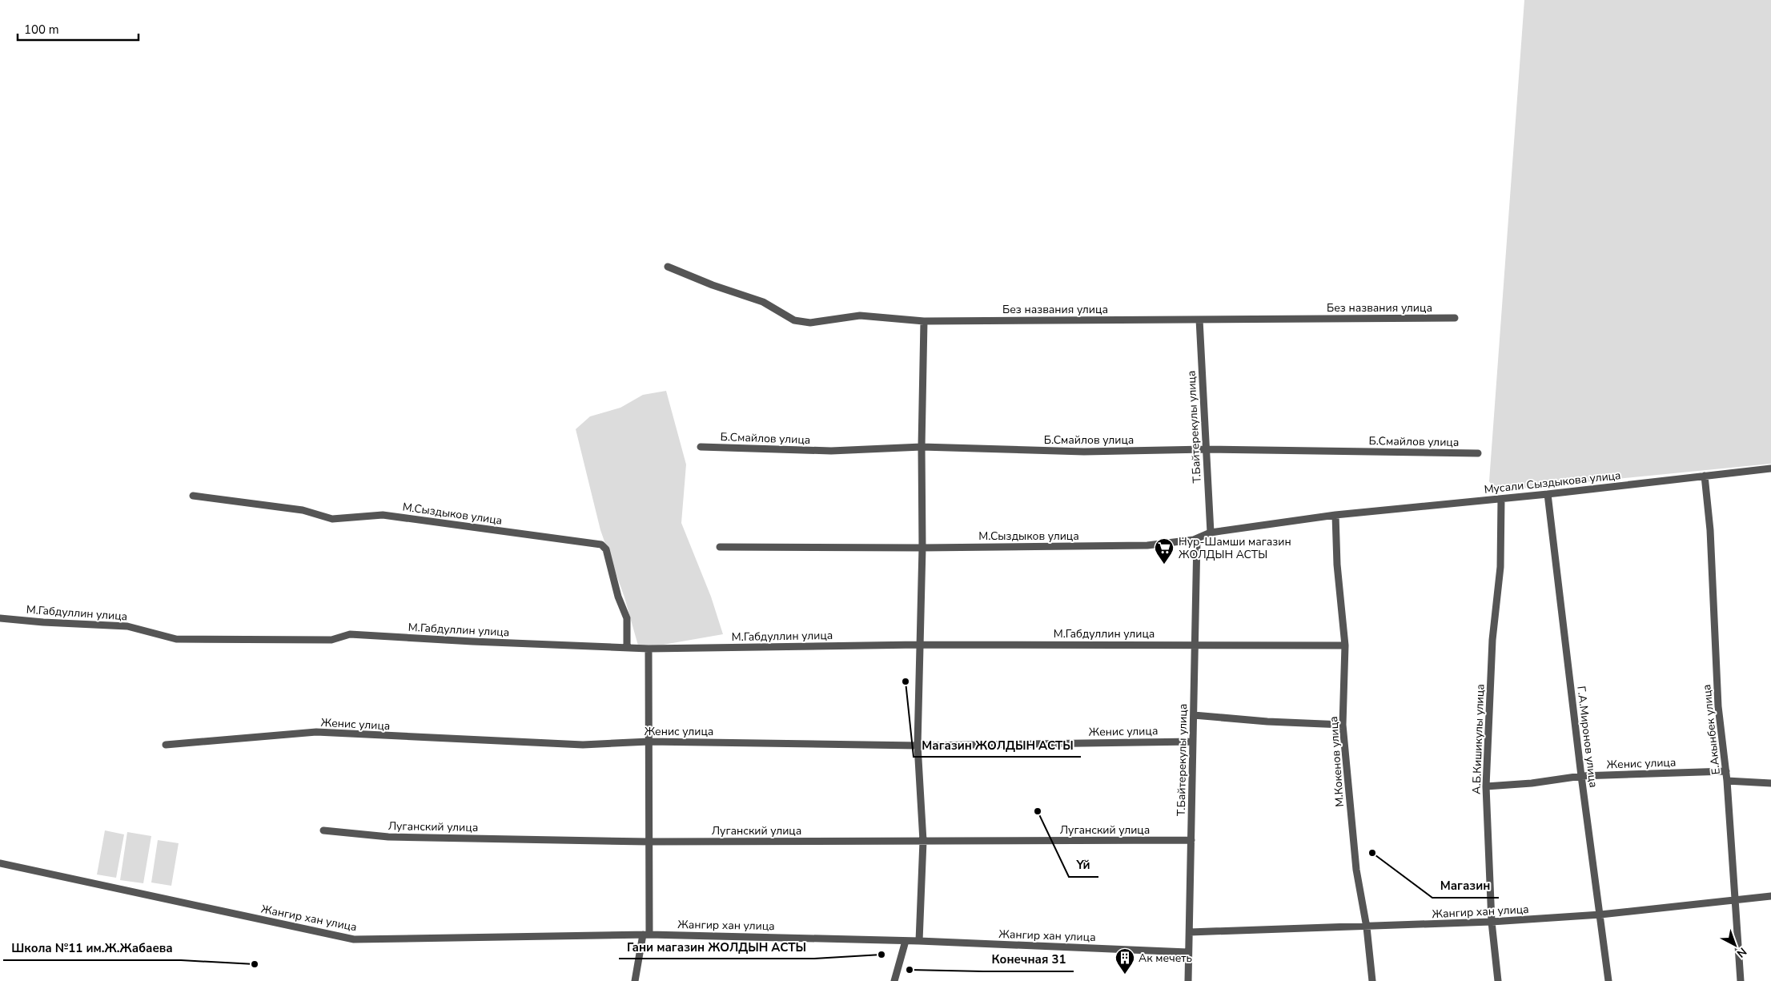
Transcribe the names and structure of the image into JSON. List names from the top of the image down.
{
  "streets": {
    "street": [
      "Без названия улица",
      "Т.Байтерекулы улица",
      "Б.Смайлов улица",
      "Мусали Сыздыкова улица",
      "М.Сыздыков улица",
      "М.Габдуллин улица",
      "Женис улица",
      "Е.Акынбек улица",
      "Г.А.Миронов улица",
      "А.Б.Кишикулы улица",
      "М.Кокенов улица",
      "Луганский улица",
      "Жангир хан улица"
    ]
  },
  "crossings": [
    ["Без названия улица", "Т.Байтерекулы улица"],
    ["Т.Байтерекулы улица", "Б.Смайлов улица"],
    ["Т.Байтерекулы улица", "М.Сыздыков улица"],
    ["Т.Байтерекулы улица", "М.Габдуллин улица"],
    ["Т.Байтерекулы улица", "Женис улица"],
    ["Т.Байтерекулы улица", "Луганский улица"],
    ["Т.Байтерекулы улица", "Жангир хан улица"],
    ["Мусали Сыздыкова улица", "М.Сыздыков улица"],
    ["Мусали Сыздыкова улица", "Е.Акынбек улица"],
    ["Мусали Сыздыкова улица", "Г.А.Миронов улица"],
    ["Мусали Сыздыкова улица", "А.Б.Кишикулы улица"],
    ["Мусали Сыздыкова улица", "М.Кокенов улица"],
    ["М.Сыздыков улица", "М.Габдуллин улица"],
    ["М.Сыздыков улица", "М.Кокенов улица"],
    ["М.Габдуллин улица", "М.Кокенов улица"],
    ["Женис улица", "Е.Акынбек улица"],
    ["Женис улица", "Г.А.Миронов улица"],
    ["Женис улица", "А.Б.Кишикулы улица"],
    ["Е.Акынбек улица", "Жангир хан улица"],
    ["Г.А.Миронов улица", "Жангир хан улица"],
    ["А.Б.Кишикулы улица", "Жангир хан улица"],
    ["М.Кокенов улица", "Жангир хан улица"]
  ],
  "places": {
    "supermarket": ["Нур-Шамши магазин ЖОЛДЫН АСТЫ"],
    "other": [
      "Магазин ЖОЛДЫН АСТЫ",
      "Үй",
      "Магазин",
      "Гани магазин ЖОЛДЫН АСТЫ",
      "Школа №11 им.Ж.Жабаева",
      "Конечная 31"
    ],
    "building": ["Ак мечеть"]
  },
  "scale_bar": "100 m",
  "north": "bottom right"
}
